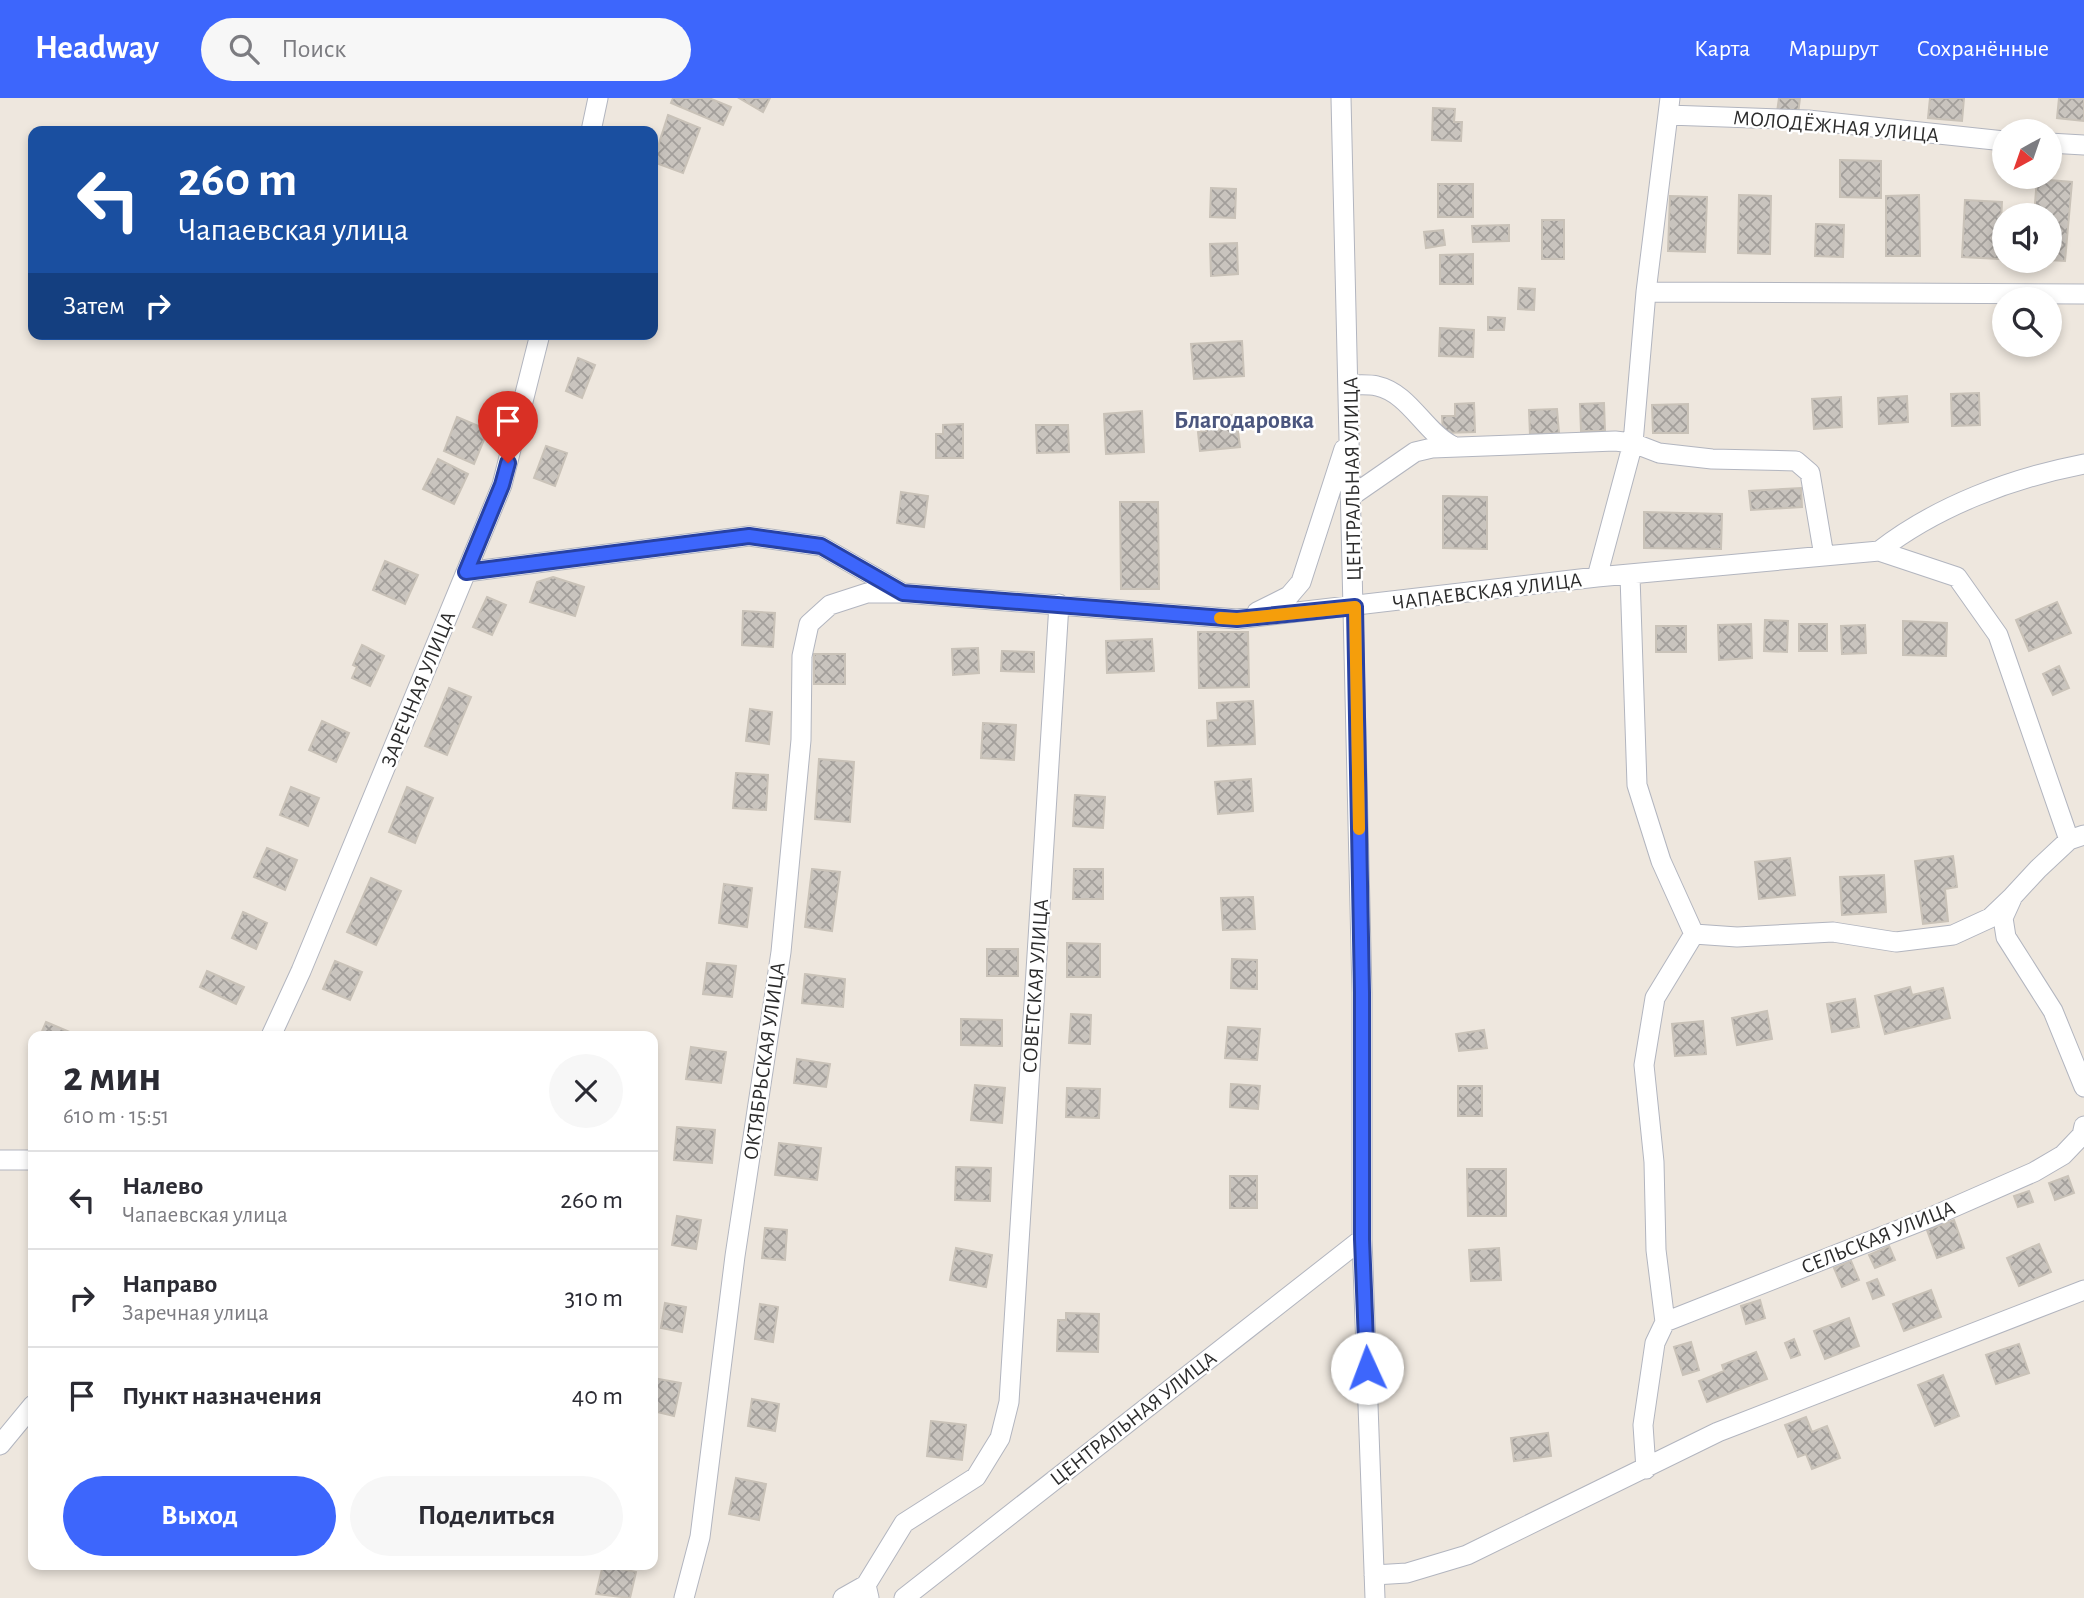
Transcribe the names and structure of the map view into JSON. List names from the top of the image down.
{
  "streets": {
    "street": [
      "МОЛОДЁЖНАЯ УЛИЦА",
      "ЦЕНТРАЛЬНАЯ УЛИЦА",
      "ЧАПАЕВСКАЯ УЛИЦА",
      "ЗАРЕЧНАЯ УЛИЦА",
      "СОВЕТСКАЯ УЛИЦА",
      "ОКТЯБРЬСКАЯ УЛИЦА",
      "СЕЛЬСКАЯ УЛИЦА"
    ]
  },
  "crossings": [
    ["ЦЕНТРАЛЬНАЯ УЛИЦА", "ЧАПАЕВСКАЯ УЛИЦА"],
    ["ЧАПАЕВСКАЯ УЛИЦА", "ЗАРЕЧНАЯ УЛИЦА"],
    ["ЧАПАЕВСКАЯ УЛИЦА", "СОВЕТСКАЯ УЛИЦА"],
    ["ЧАПАЕВСКАЯ УЛИЦА", "ОКТЯБРЬСКАЯ УЛИЦА"]
  ],
  "districts": ["Благодаровка"],
  "north": "bottom left",
  "page": {
    "header": "Headway",
    "search": "Поиск",
    "nav": ["Карта", "Маршрут", "Сохранённые"],
    "turn": ["260 m", "Чапаевская улица"],
    "then": "Затем",
    "heading": ["2 мин", "610 m · 15:51"],
    "list": [
      {
        "name": "Налево",
        "note": "Чапаевская улица",
        "value": "260 m"
      },
      {
        "name": "Направо",
        "note": "Заречная улица",
        "value": "310 m"
      },
      {
        "name": "Пункт назначения",
        "value": "40 m"
      }
    ],
    "buttons": ["Выход", "Поделиться"]
  }
}
